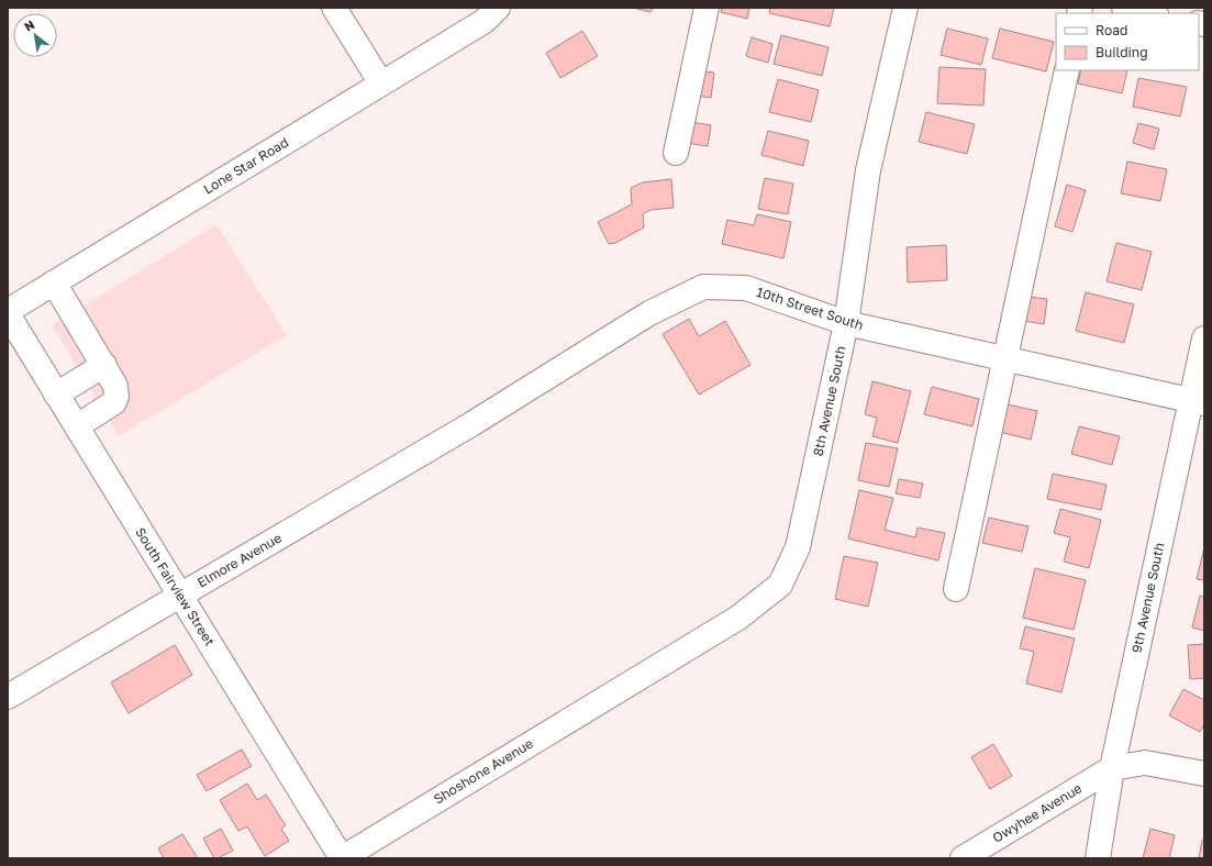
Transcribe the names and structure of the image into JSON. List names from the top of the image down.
{
  "streets": {
    "street": [
      "Lone Star Road",
      "10th Street South",
      "8th Avenue South",
      "Elmore Avenue",
      "South Fairview Street",
      "9th Avenue South",
      "Shoshone Avenue",
      "Owyhee Avenue"
    ]
  },
  "crossings": [
    ["10th Street South", "8th Avenue South"],
    ["10th Street South", "Elmore Avenue"],
    ["10th Street South", "9th Avenue South"],
    ["8th Avenue South", "Shoshone Avenue"],
    ["Elmore Avenue", "South Fairview Street"],
    ["South Fairview Street", "Shoshone Avenue"],
    ["9th Avenue South", "Owyhee Avenue"]
  ],
  "legend": ["Road", "Building"],
  "north": "top left"
}
